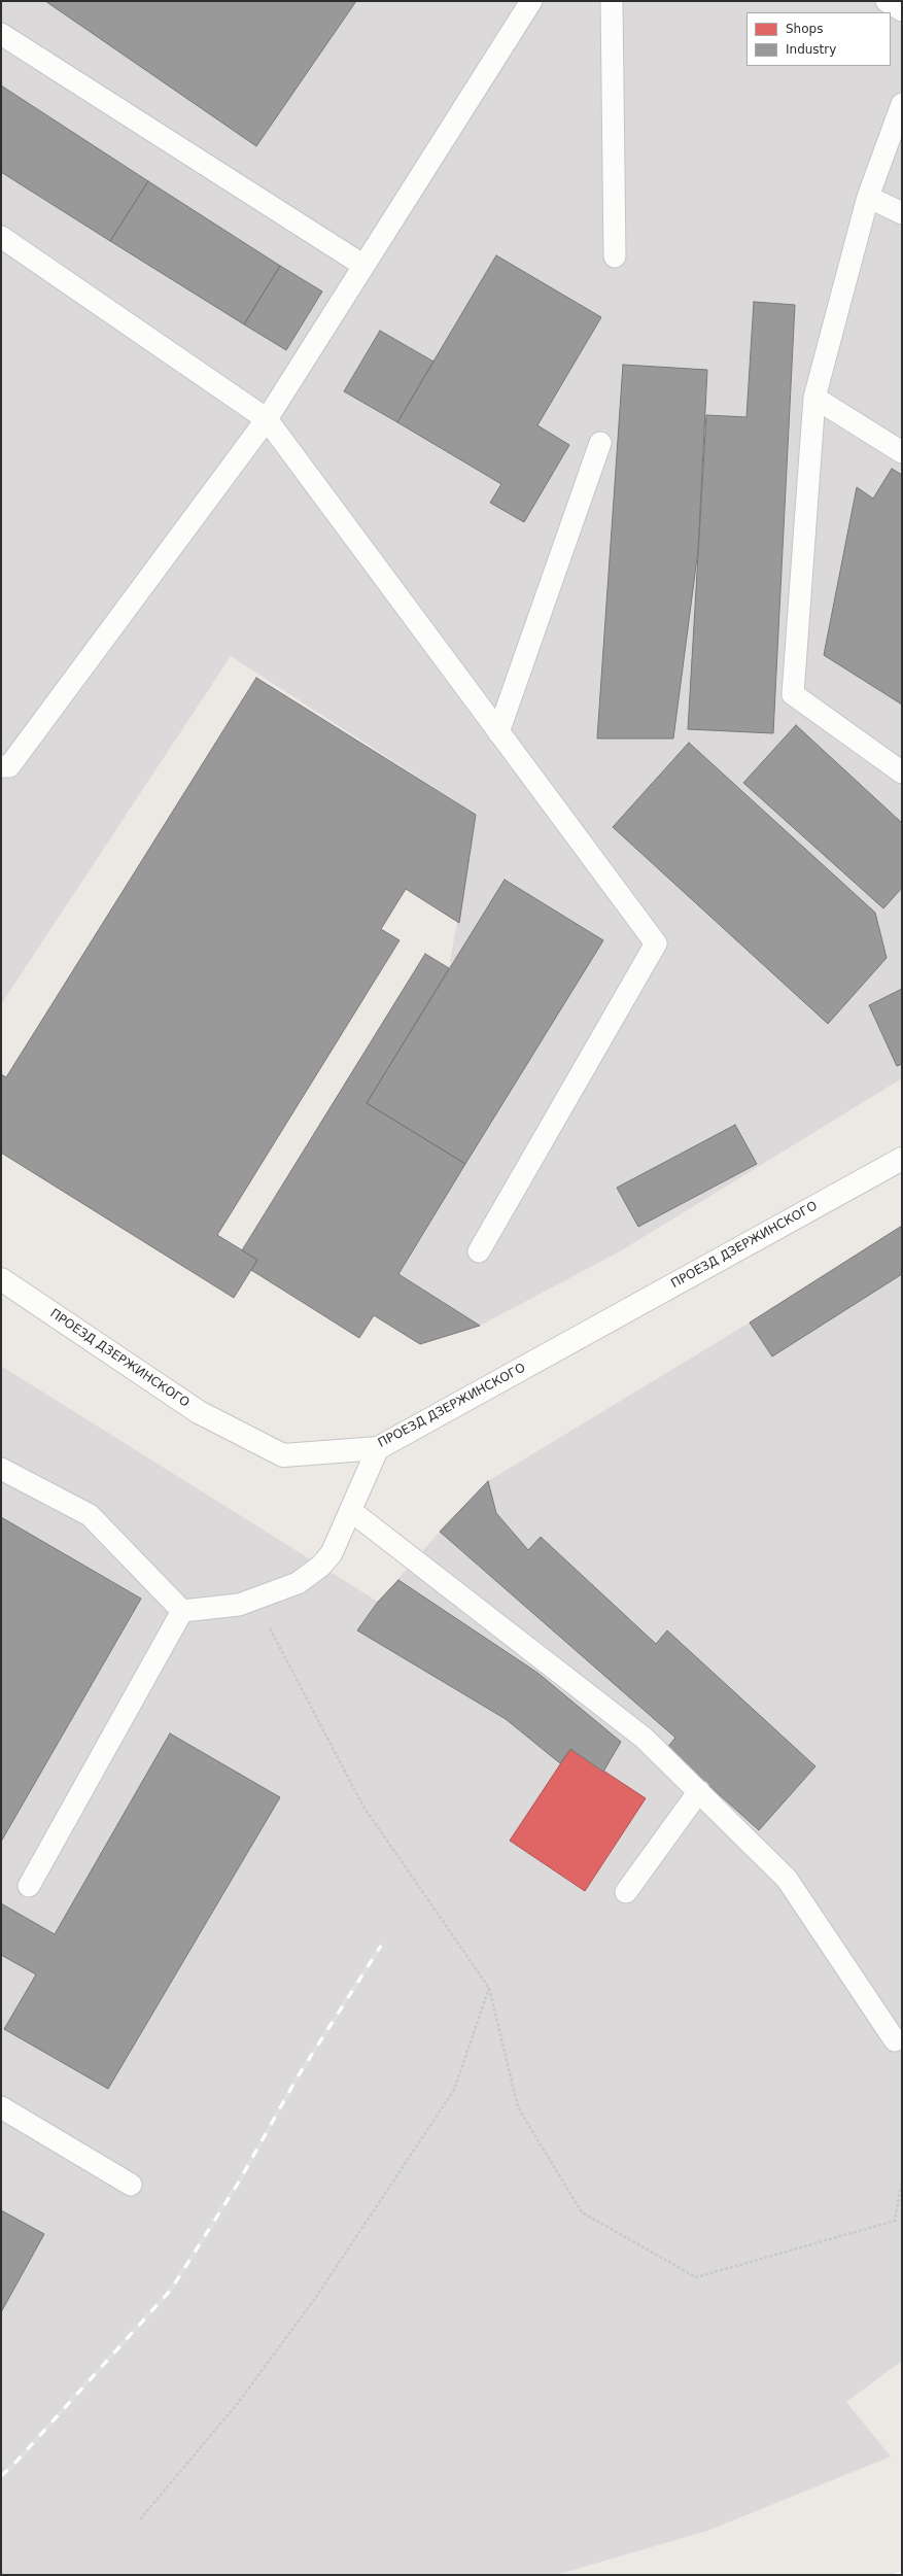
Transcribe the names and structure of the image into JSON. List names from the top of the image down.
{
  "streets": {
    "street": ["ПРОЕЗД ДЗЕРЖИНСКОГО"]
  },
  "legend": ["Shops", "Industry"]
}
